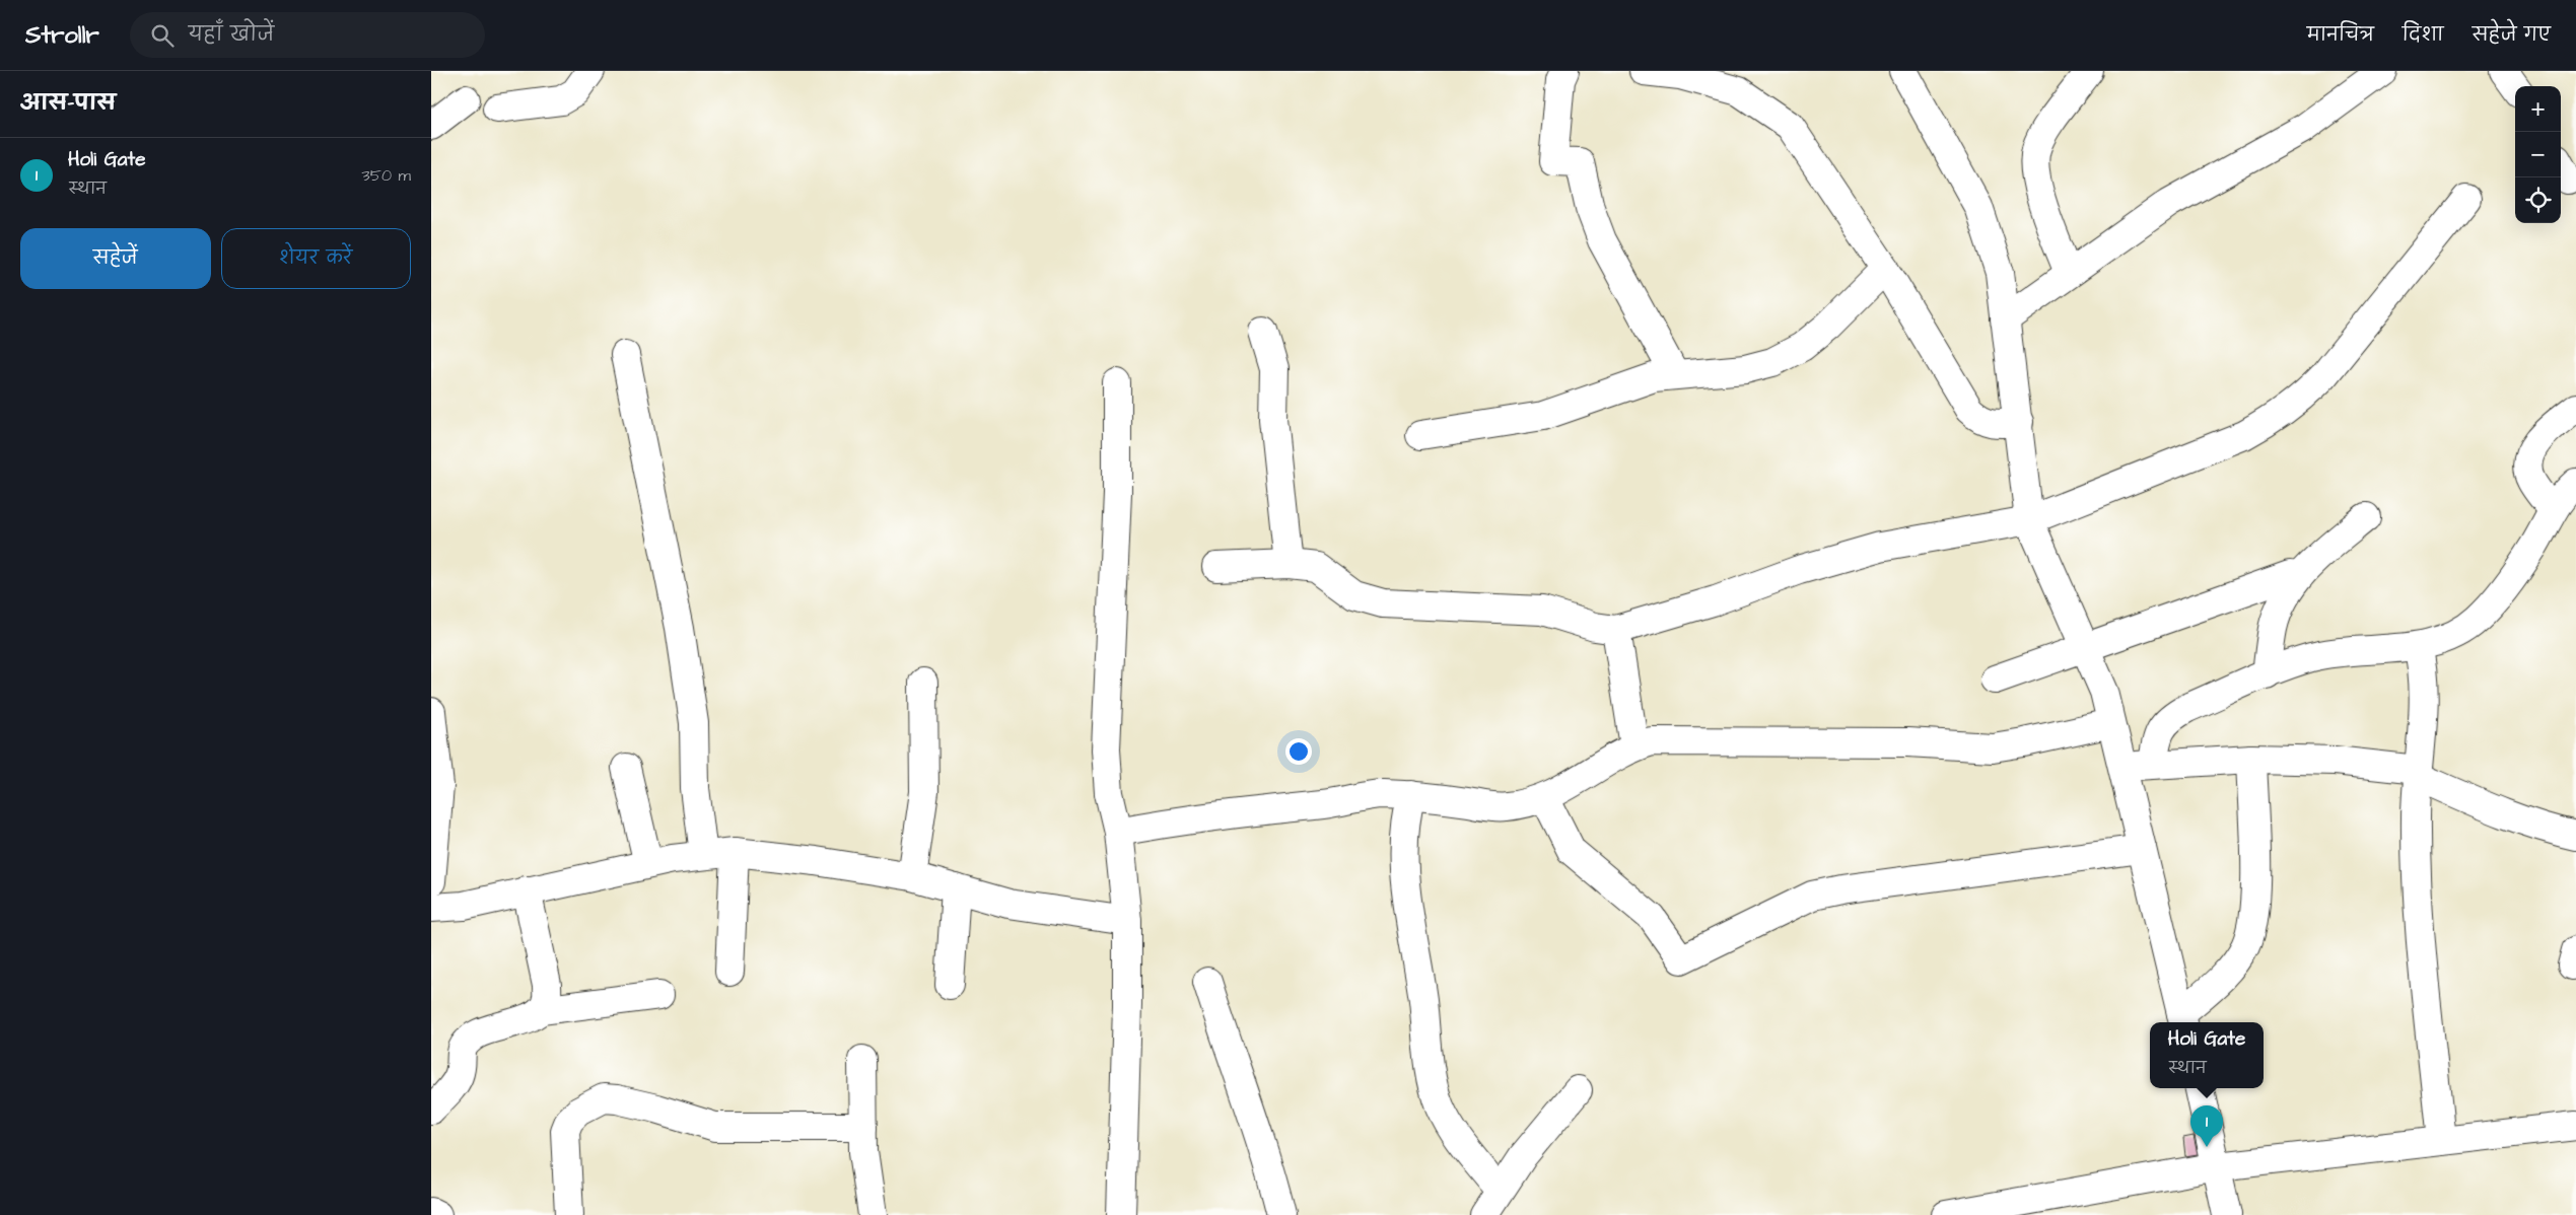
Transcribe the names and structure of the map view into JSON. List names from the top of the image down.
{
  "page": {
    "header": "Strollr",
    "search": "यहाँ खोजें",
    "nav": ["मानचित्र", "दिशा", "सहेजे गए"],
    "heading": "आस-पास",
    "map_buttons": ["+", "−"],
    "list": [
      {
        "mark": "1",
        "name": "Holi Gate",
        "note": "स्थान",
        "value": "350 m"
      }
    ],
    "buttons": ["सहेजें", "शेयर करें"],
    "popup": ["Holi Gate", "स्थान"],
    "pins": "1"
  }
}
